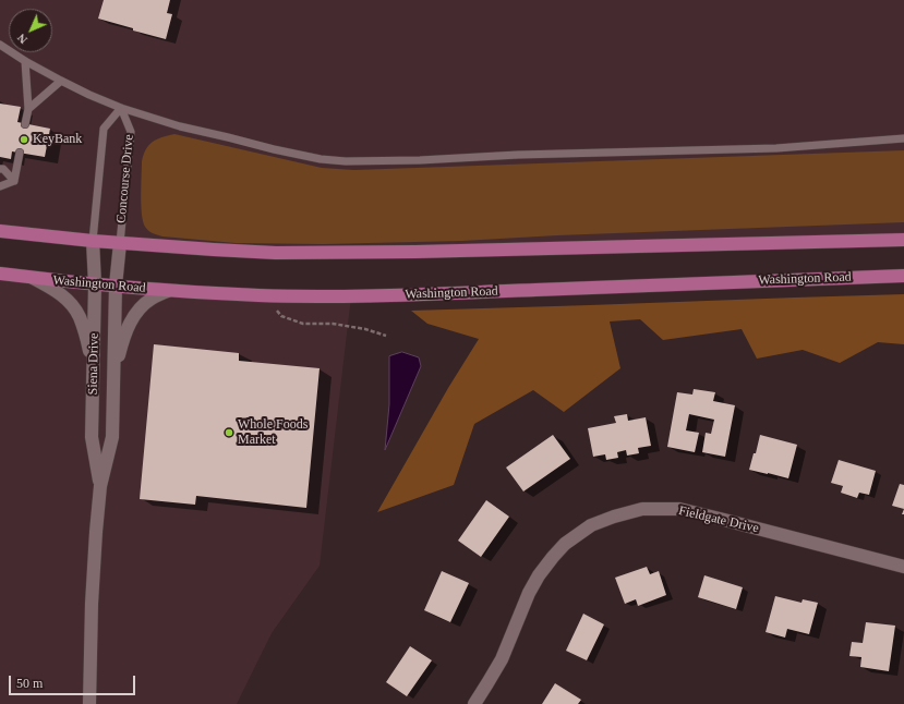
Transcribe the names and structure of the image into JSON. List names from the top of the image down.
{
  "streets": {
    "main road": ["Washington Road"],
    "street": ["Concourse Drive", "Siena Drive", "Fieldgate Drive"]
  },
  "crossings": [
    ["Concourse Drive", "Washington Road"],
    ["Concourse Drive", "Siena Drive"],
    ["Washington Road", "Siena Drive"]
  ],
  "places": ["KeyBank", "Whole Foods Market"],
  "scale_bar": "50 m",
  "north": "bottom left"
}
